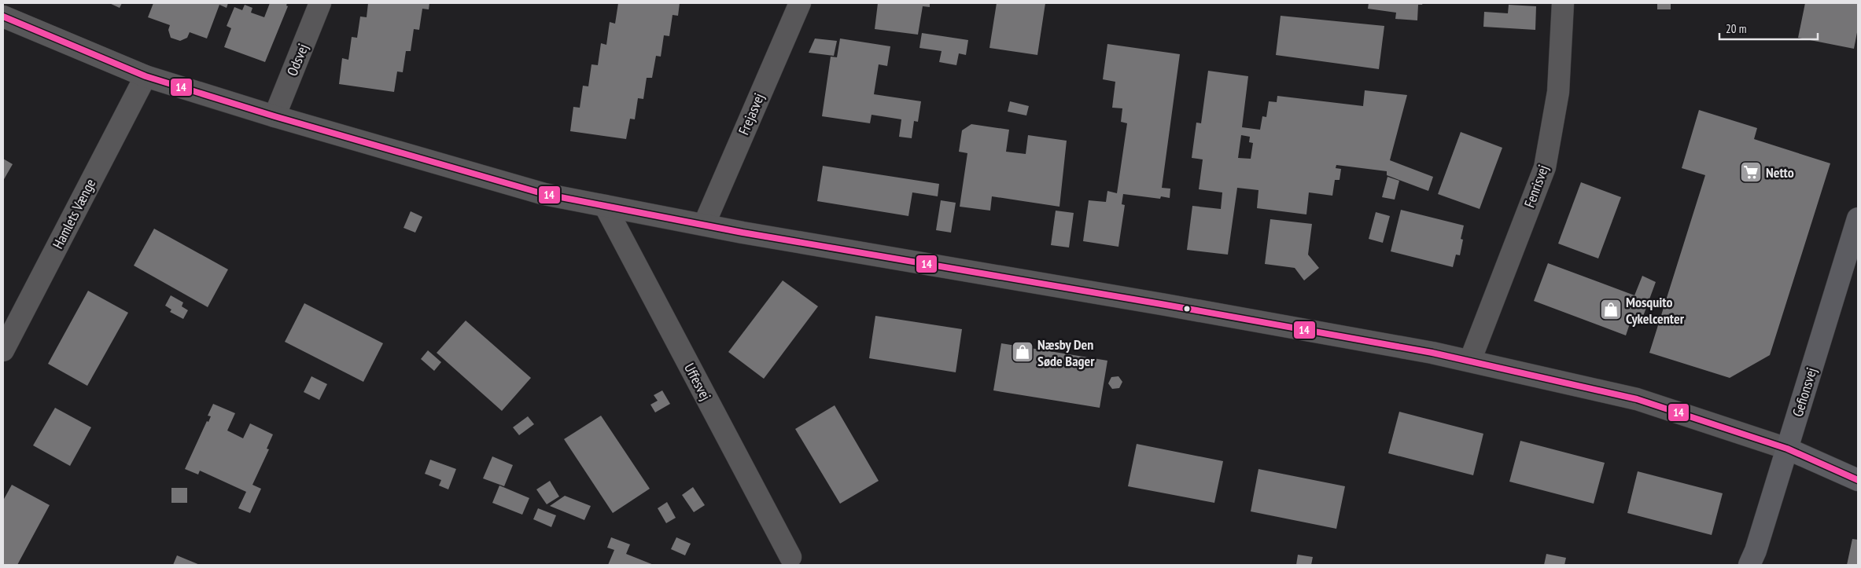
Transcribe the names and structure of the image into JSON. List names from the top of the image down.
{
  "streets": {
    "main road": ["Gefionsvej"],
    "street": [
      "Odsvej",
      "Frejasvej",
      "Fenrisvej",
      "Hamlets Vænge",
      "Uffesvej"
    ]
  },
  "places": {
    "supermarket": ["Netto"],
    "shop": ["Mosquito Cykelcenter", "Næsby Den Søde Bager"]
  },
  "lines": ["transit line 14"],
  "scale_bar": "20 m"
}
